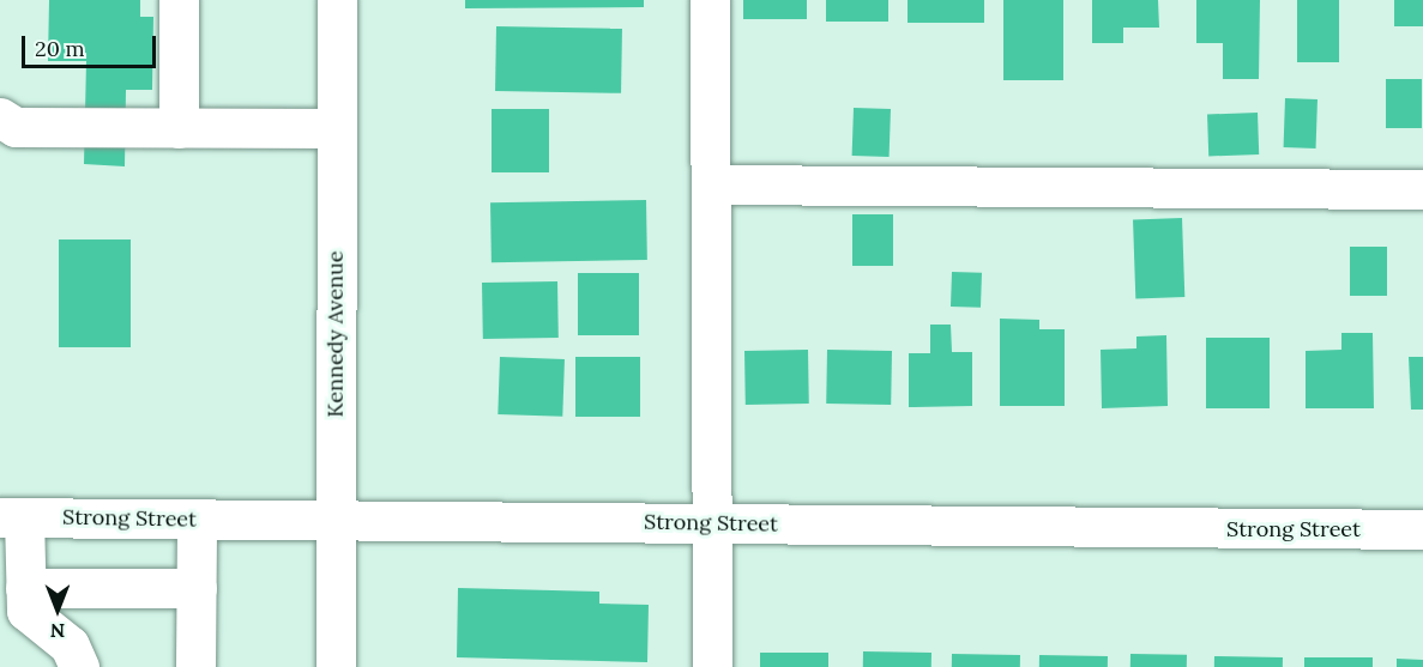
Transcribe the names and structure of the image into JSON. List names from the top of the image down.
{
  "streets": {
    "street": ["Kennedy Avenue", "Strong Street"]
  },
  "crossings": [
    ["Kennedy Avenue", "Strong Street"]
  ],
  "scale_bar": "20 m",
  "north": "bottom"
}
